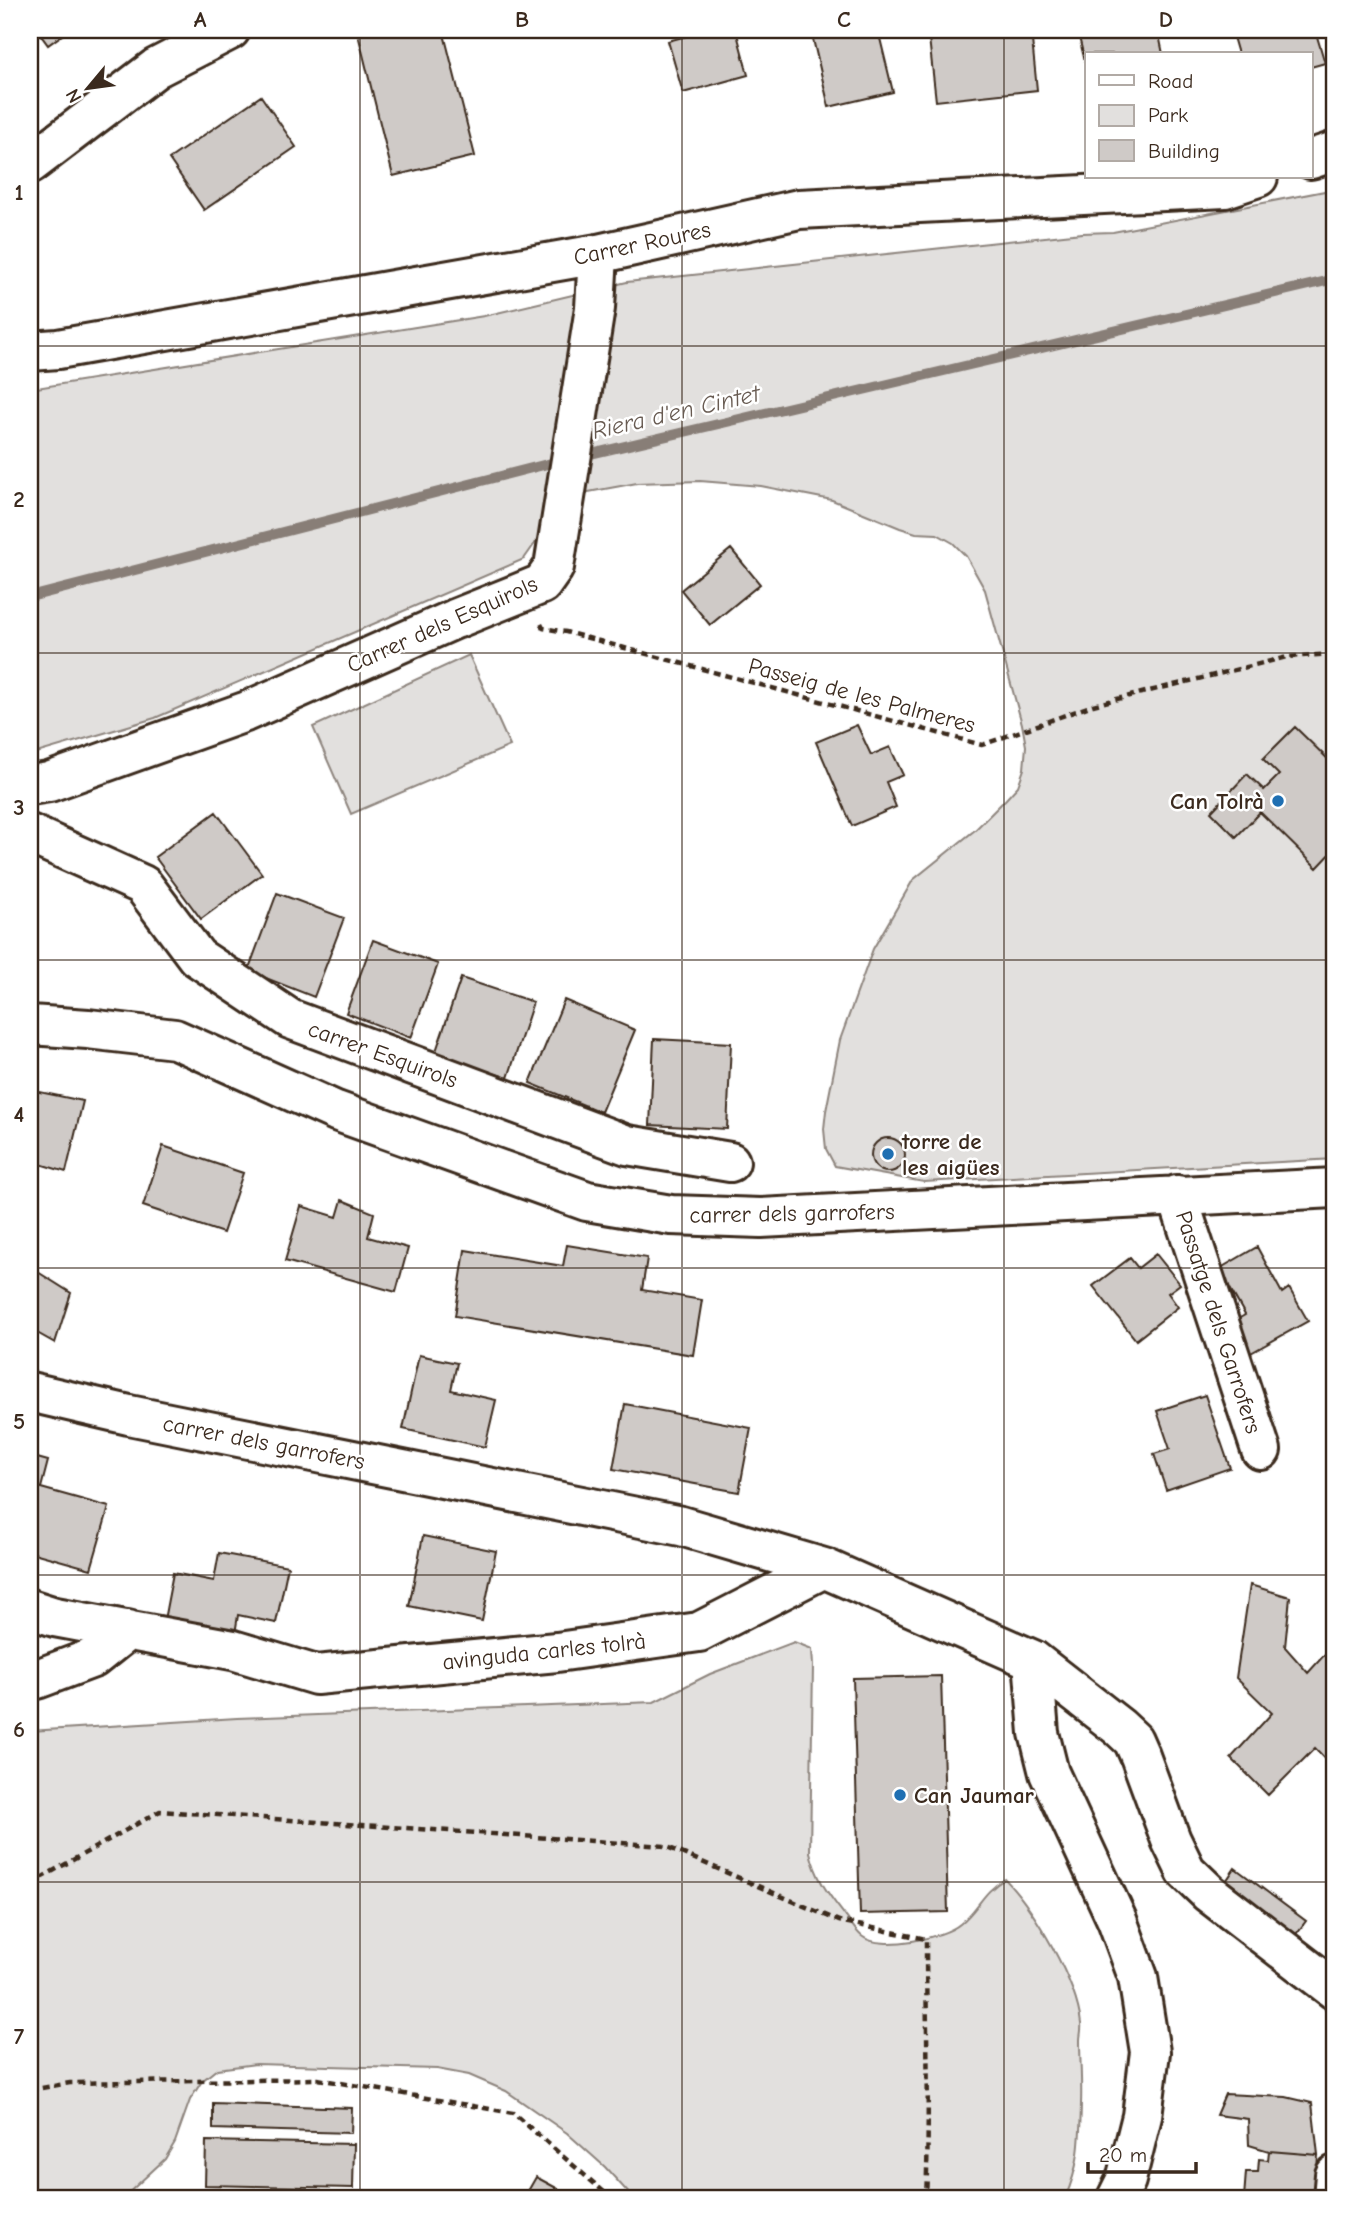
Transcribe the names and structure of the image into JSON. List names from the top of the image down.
{
  "streets": {
    "street": [
      "Carrer Roures",
      "Carrer dels Esquirols",
      "carrer Esquirols",
      "carrer dels garrofers",
      "Passatge dels Garrofers",
      "avinguda carles tolrà"
    ],
    "path": ["Passeig de les Palmeres"]
  },
  "crossings": [
    ["Carrer Roures", "Carrer dels Esquirols"],
    ["Carrer dels Esquirols", "Passeig de les Palmeres"],
    ["carrer dels garrofers", "Passatge dels Garrofers"],
    ["carrer dels garrofers", "avinguda carles tolrà"]
  ],
  "water": ["Riera d'en Cintet"],
  "places": ["Can Tolrà", "torre de les aigües", "Can Jaumar"],
  "legend": ["Road", "Park", "Building"],
  "scale_bar": "20 m",
  "north": "bottom left",
  "grid": {
    "columns": [
      "A",
      "B",
      "C",
      "D"
    ],
    "rows": [
      "1",
      "2",
      "3",
      "4",
      "5",
      "6",
      "7"
    ]
  }
}
